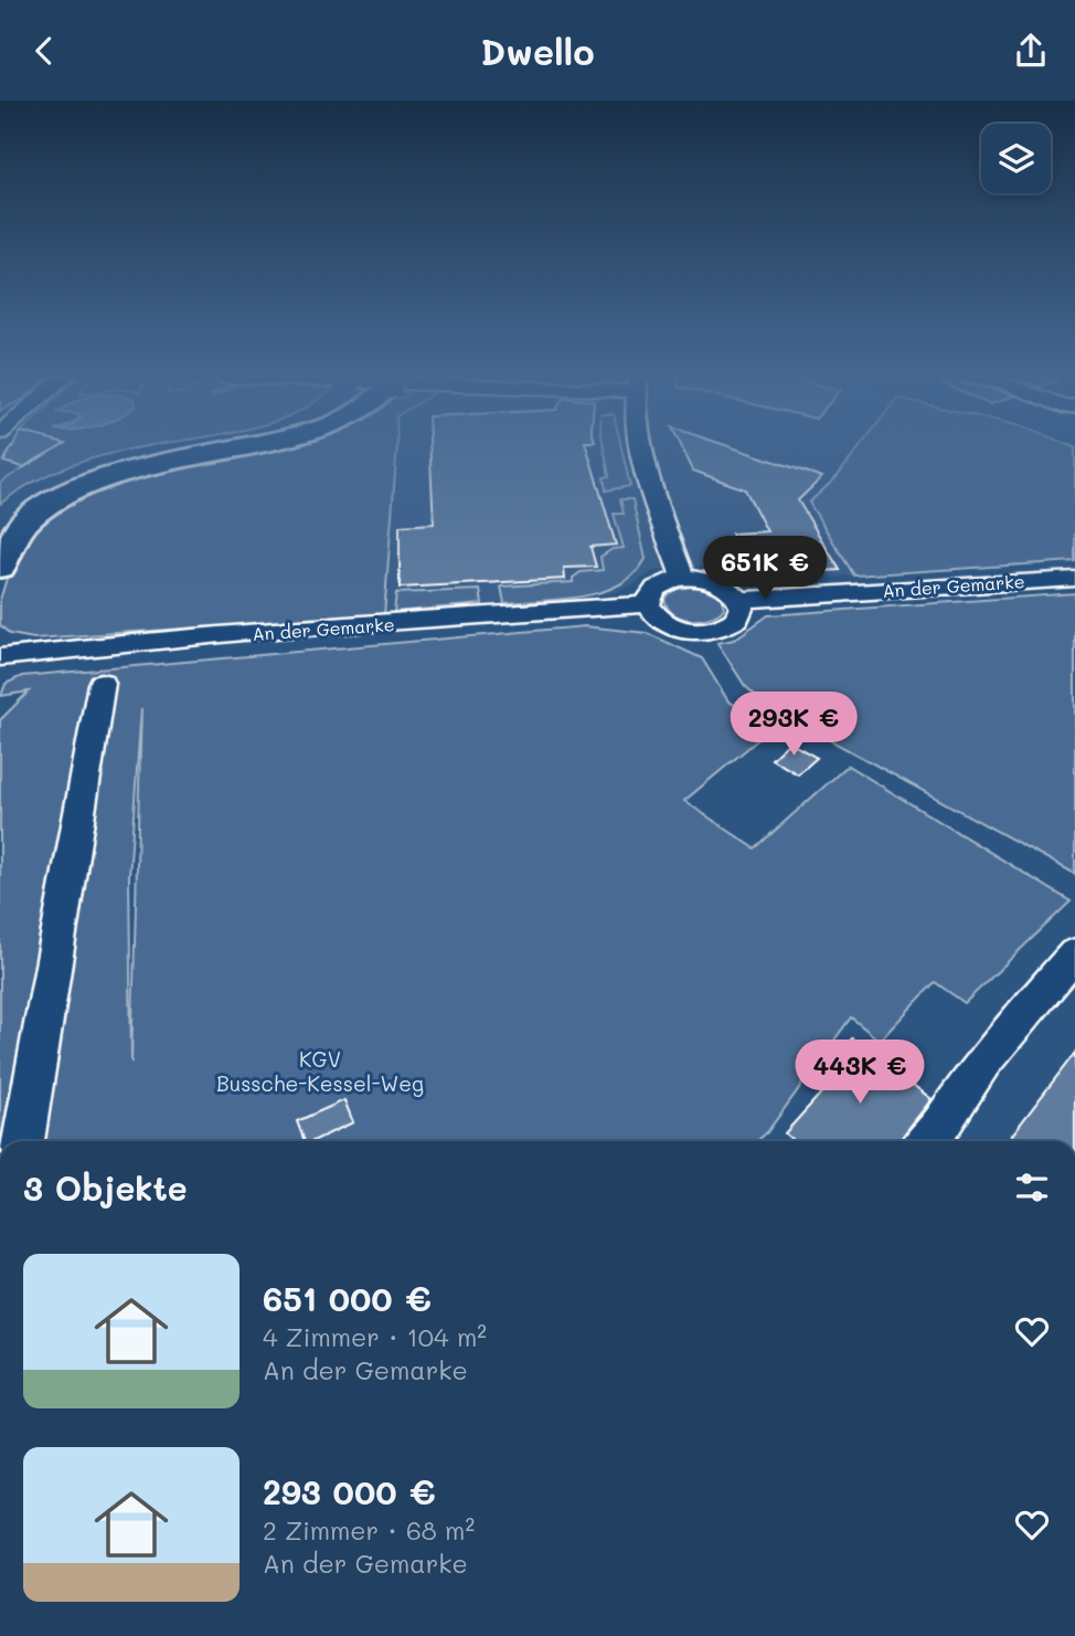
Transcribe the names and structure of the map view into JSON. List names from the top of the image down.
{
  "streets": {
    "street": ["An der Gemarke"]
  },
  "parks": ["KGV Bussche-Kessel-Weg"],
  "page": {
    "header": "Dwello",
    "price": ["651K €", "293K €", "443K €"],
    "heading": "3 Objekte",
    "list": [
      {
        "name": "651 000 €",
        "note": "4 Zimmer · 104 m² · An der Gemarke"
      },
      {
        "name": "293 000 €",
        "note": "2 Zimmer · 68 m² · An der Gemarke"
      }
    ]
  }
}
